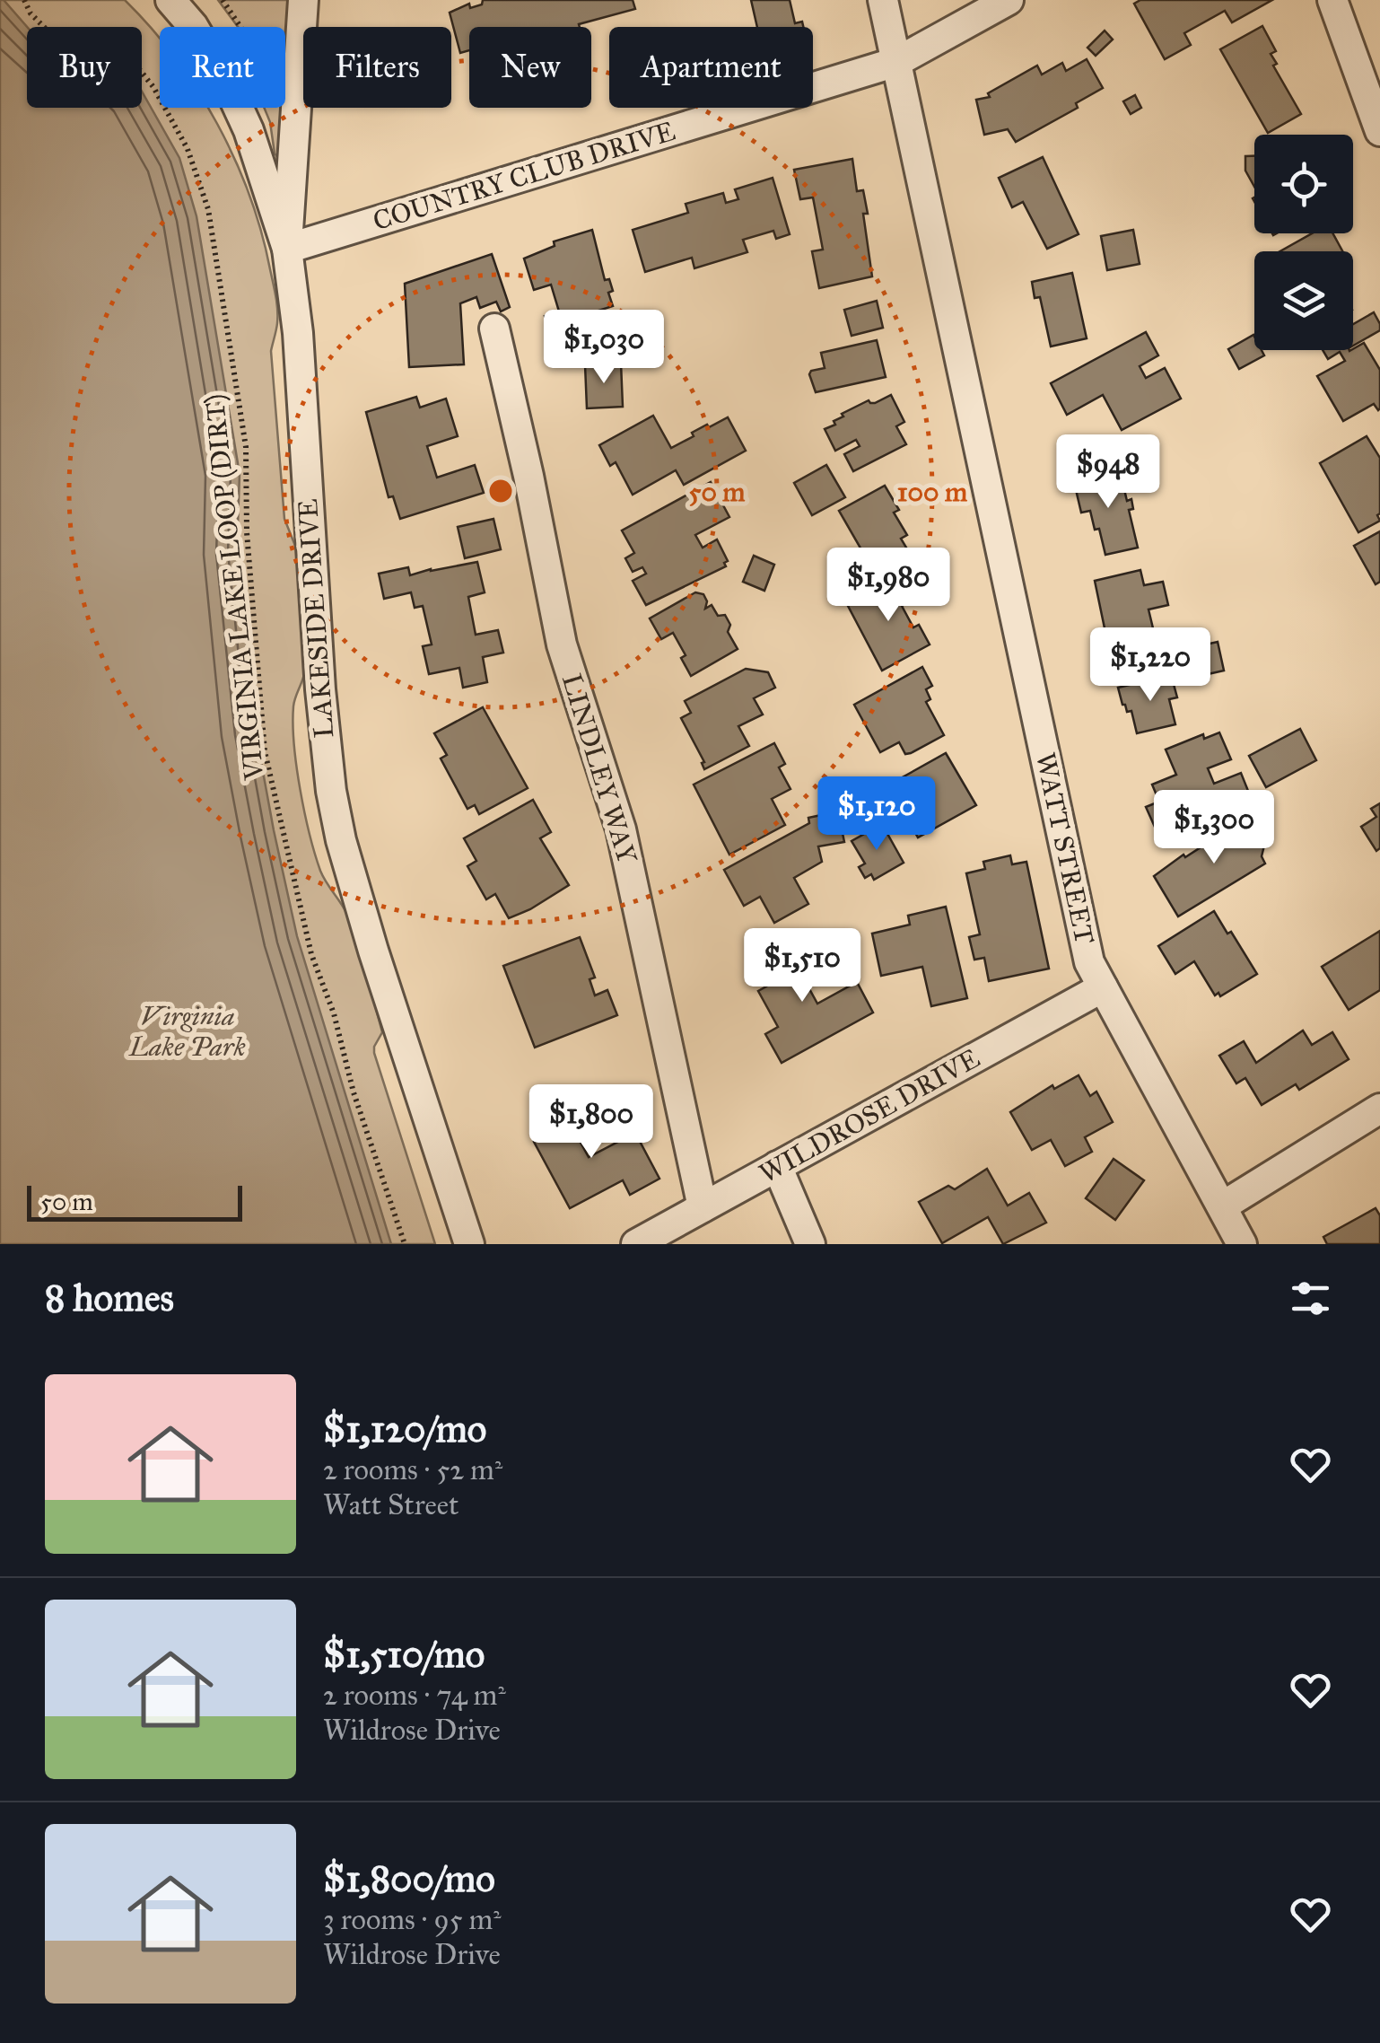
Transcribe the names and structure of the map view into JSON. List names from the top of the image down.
{
  "streets": {
    "street": [
      "COUNTRY CLUB DRIVE",
      "LAKESIDE DRIVE",
      "LINDLEY WAY",
      "WATT STREET",
      "WILDROSE DRIVE"
    ],
    "path": ["VIRGINIA LAKE LOOP (DIRT)"]
  },
  "crossings": [
    ["COUNTRY CLUB DRIVE", "LAKESIDE DRIVE"],
    ["COUNTRY CLUB DRIVE", "WATT STREET"],
    ["LINDLEY WAY", "WILDROSE DRIVE"],
    ["WATT STREET", "WILDROSE DRIVE"]
  ],
  "parks": ["Virginia Lake Park"],
  "scale_bar": "50 m",
  "page": {
    "chip": [
      "Buy",
      "Rent",
      "Filters",
      "New",
      "Apartment"
    ],
    "price": [
      "$1,030",
      "$948",
      "$1,980",
      "$1,220",
      "$1,120",
      "$1,300",
      "$1,510",
      "$1,800"
    ],
    "scale": "50 m",
    "heading": "8 homes",
    "list": [
      {
        "name": "$1,120/mo",
        "note": "2 rooms · 52 m² · Watt Street"
      },
      {
        "name": "$1,510/mo",
        "note": "2 rooms · 74 m² · Wildrose Drive"
      },
      {
        "name": "$1,800/mo",
        "note": "3 rooms · 95 m² · Wildrose Drive"
      }
    ]
  },
  "rings": ["50 m", "100 m"]
}
